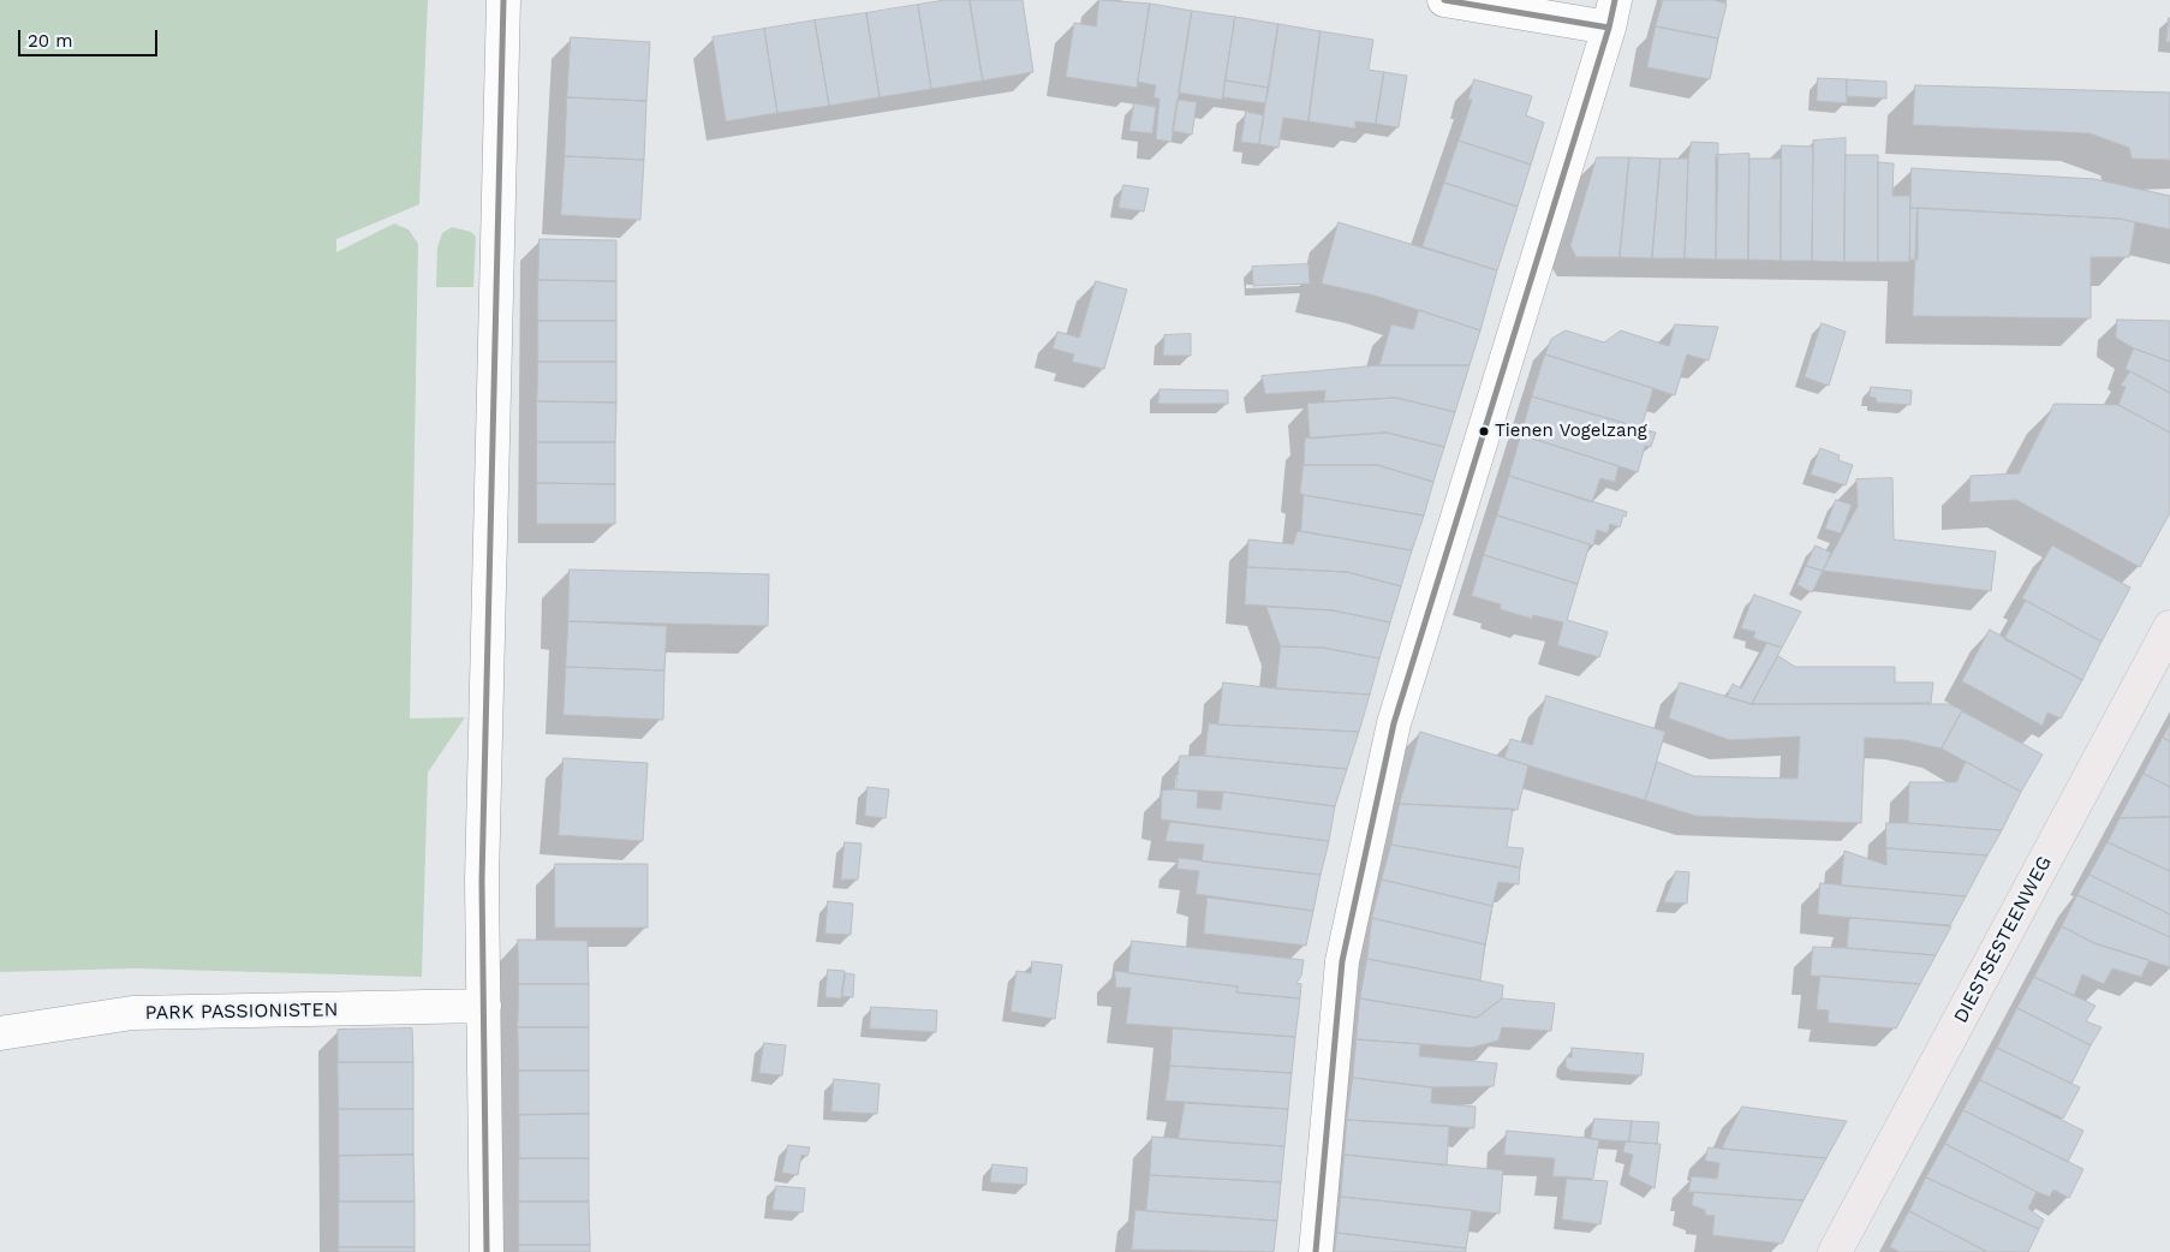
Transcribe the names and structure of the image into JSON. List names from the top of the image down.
{
  "streets": {
    "main road": ["DIESTSESTEENWEG"],
    "street": ["PARK PASSIONISTEN"]
  },
  "places": ["Tienen Vogelzang"],
  "scale_bar": "20 m"
}
